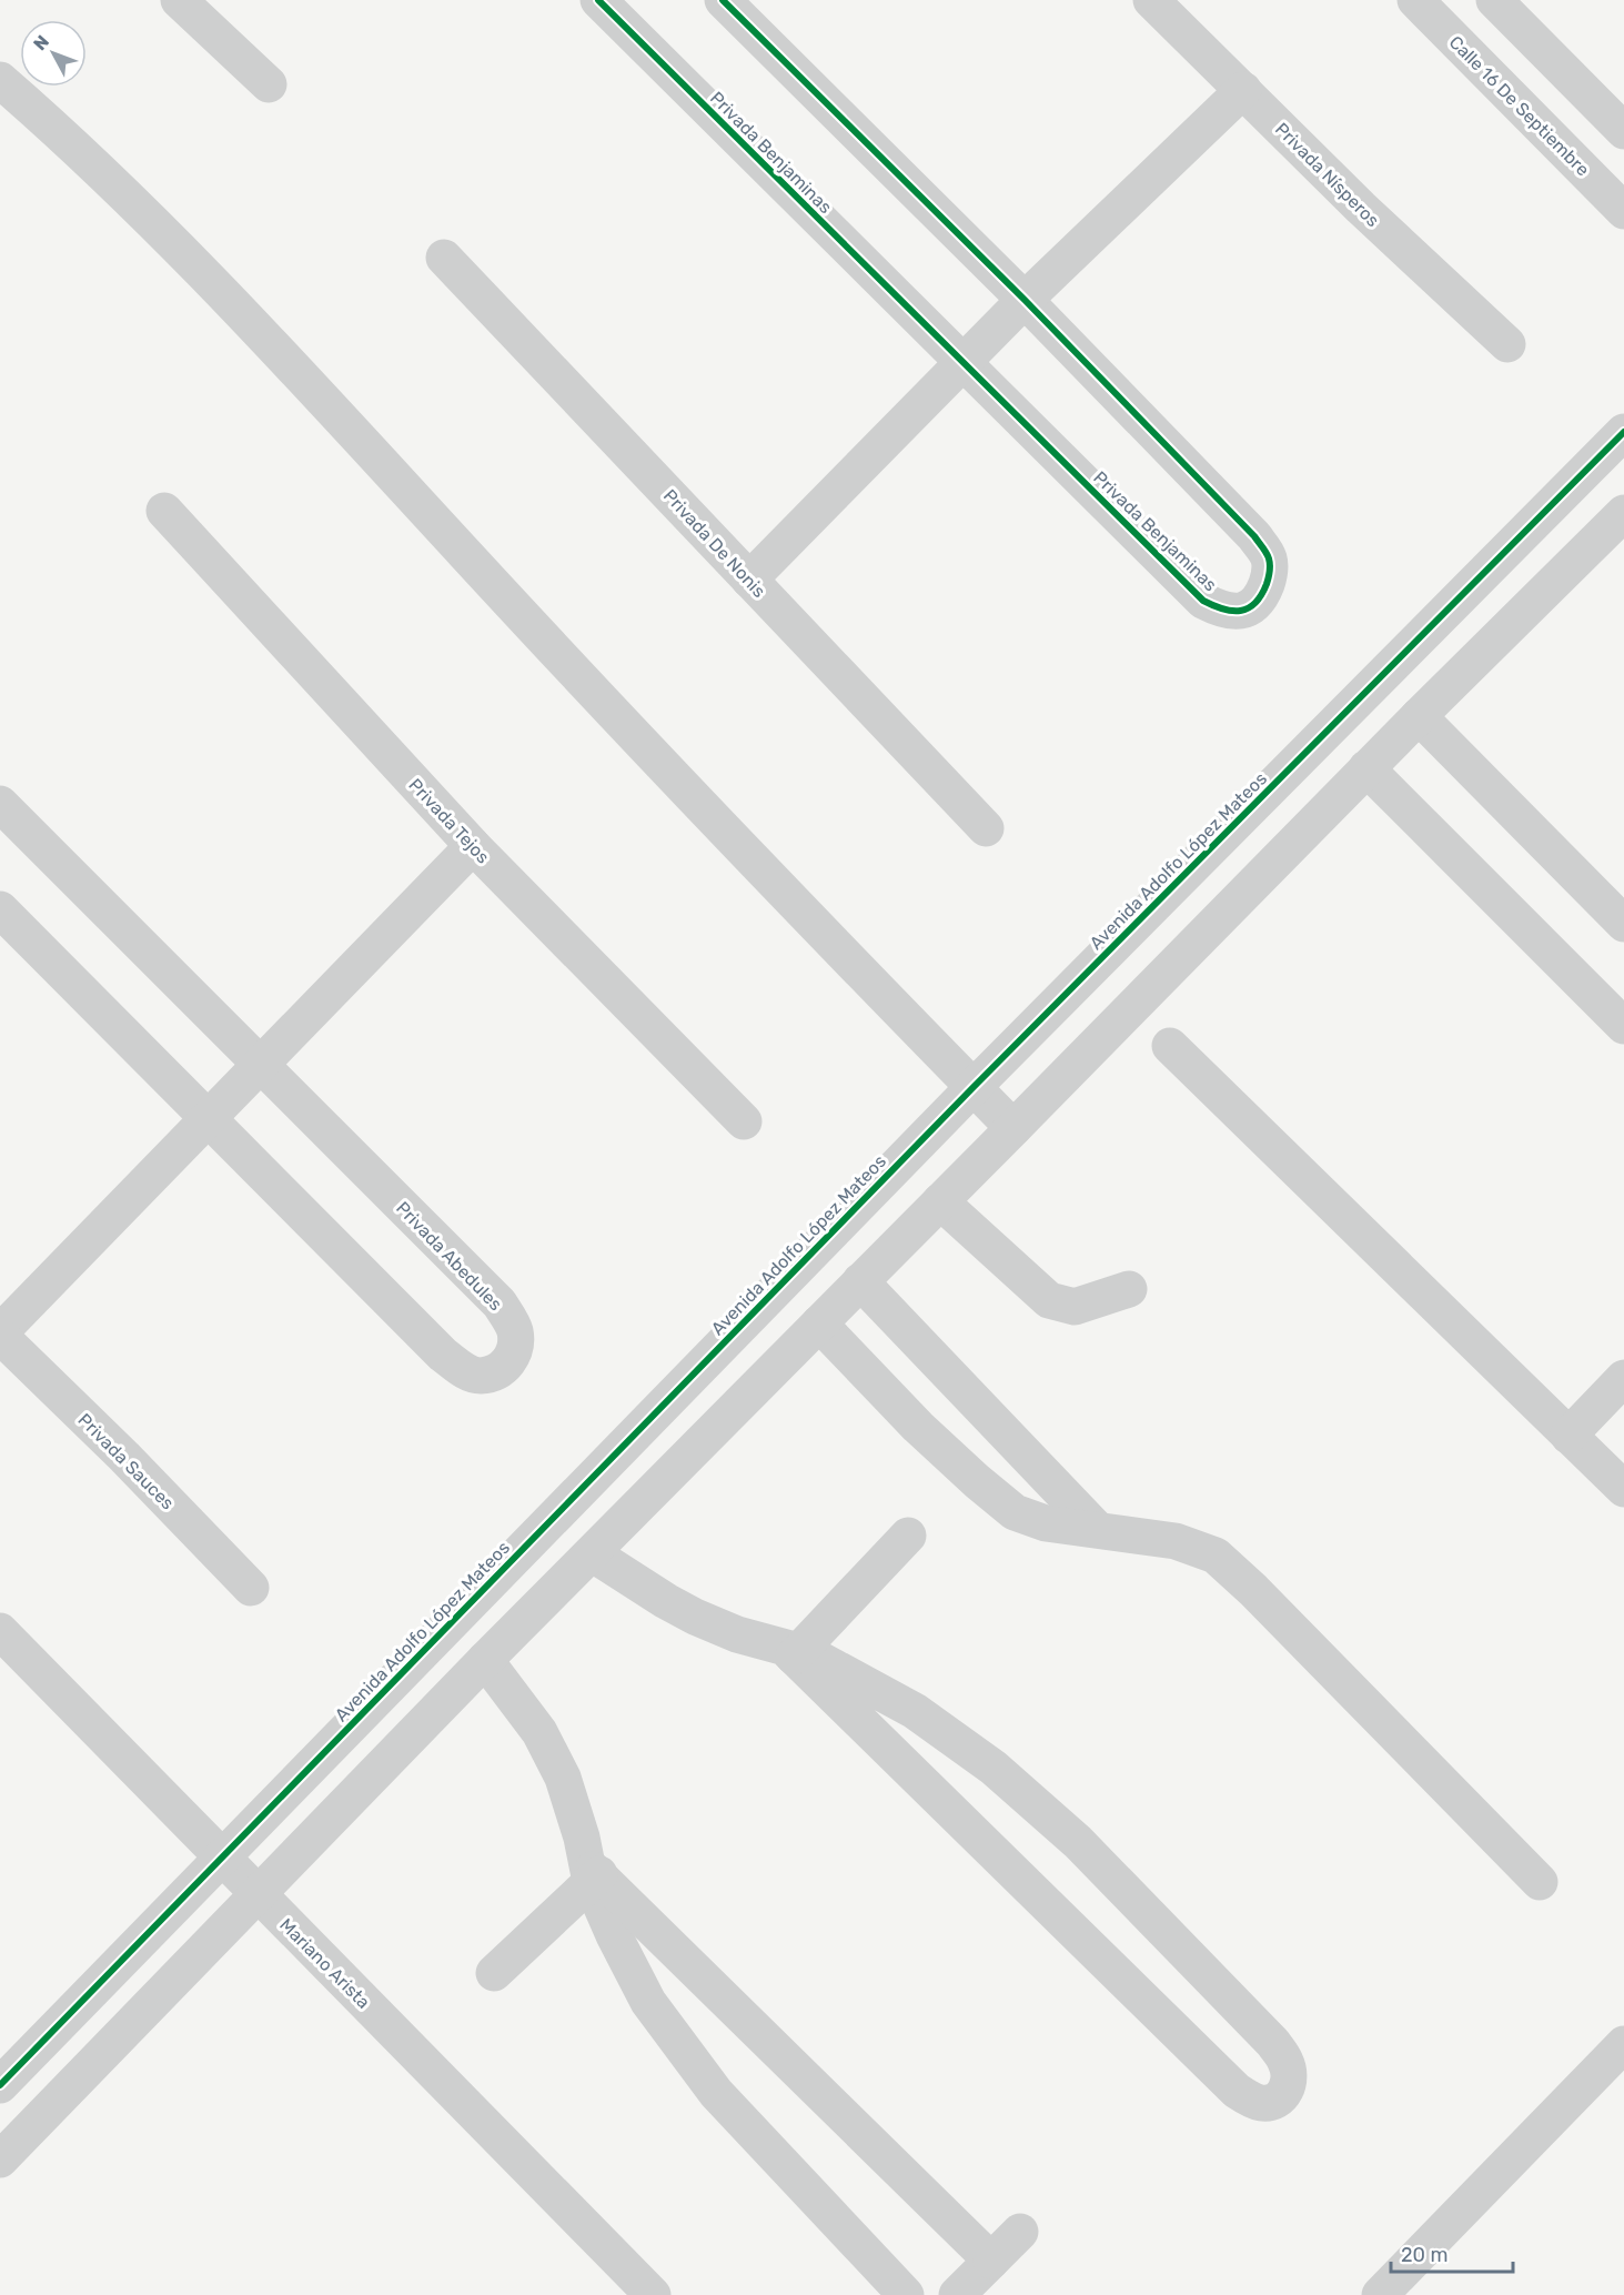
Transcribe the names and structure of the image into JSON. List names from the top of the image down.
{
  "streets": {
    "street": [
      "Calle 16 De Septiembre",
      "Privada Benjaminas",
      "Privada Nísperos",
      "Privada De Nonis",
      "Privada Tejos",
      "Avenida Adolfo López Mateos",
      "Privada Abedules",
      "Privada Sauces",
      "Mariano Arista"
    ]
  },
  "crossings": [
    ["Avenida Adolfo López Mateos", "Mariano Arista"]
  ],
  "scale_bar": "20 m",
  "north": "top left"
}
